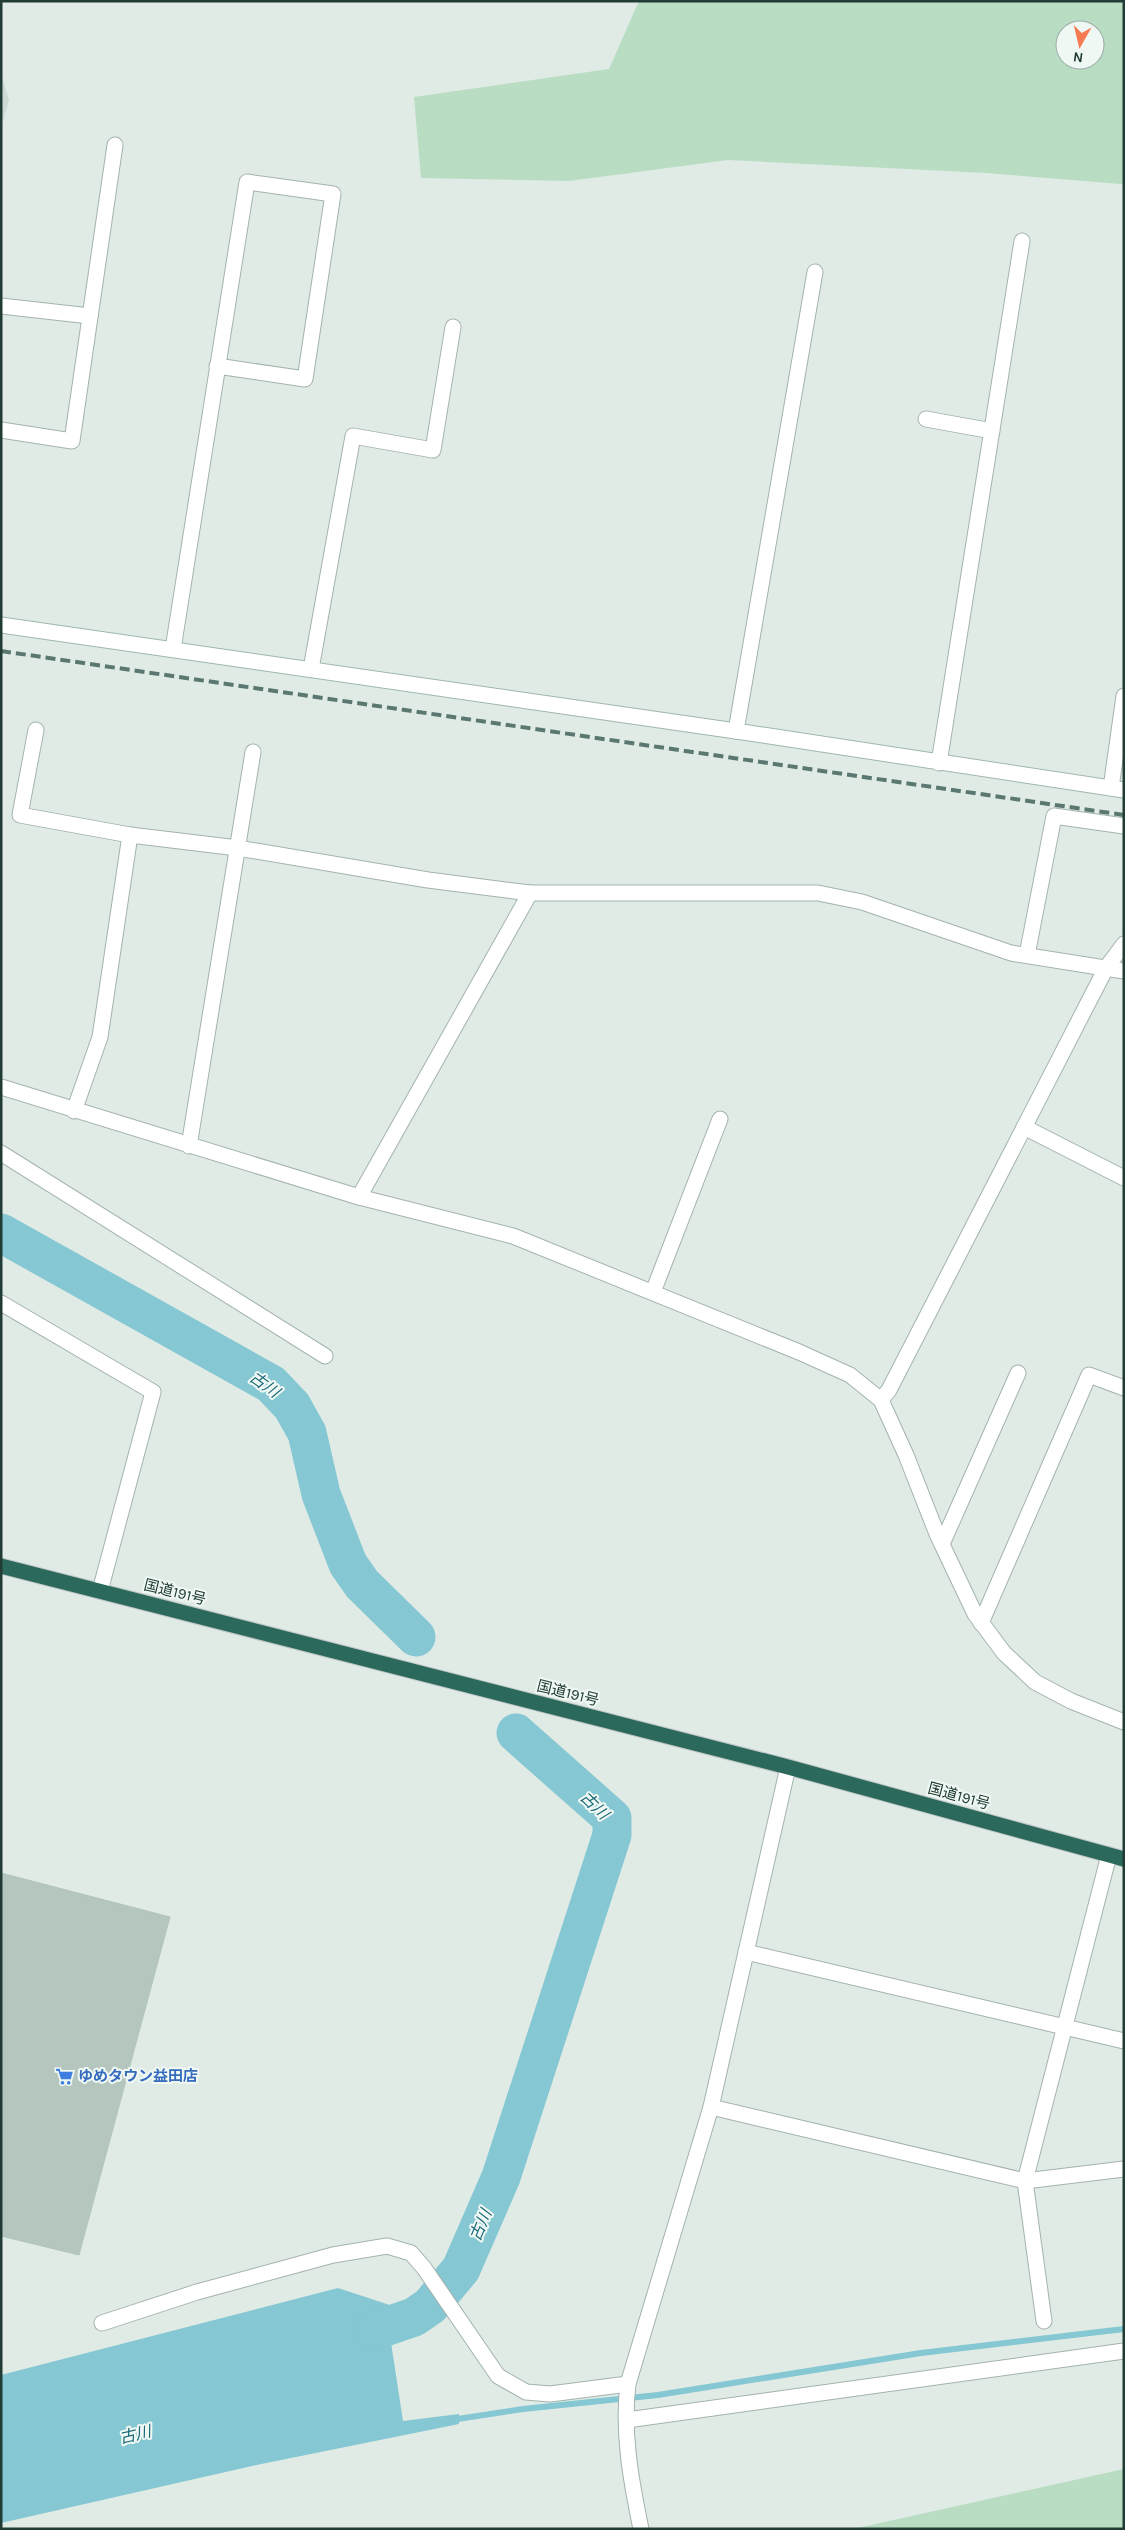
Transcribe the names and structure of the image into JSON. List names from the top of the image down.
{
  "streets": {
    "highway": ["国道191号"]
  },
  "water": ["古川"],
  "places": {
    "supermarket": ["ゆめタウン益田店"]
  },
  "north": "bottom"
}
